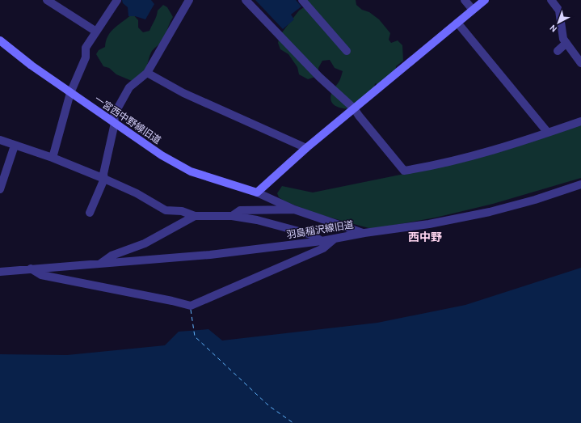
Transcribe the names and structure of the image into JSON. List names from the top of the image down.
{
  "streets": {
    "street": ["一宮西中野線旧道", "羽島稲沢線旧道"]
  },
  "crossings": [
    ["一宮西中野線旧道", "羽島稲沢線旧道"]
  ],
  "districts": ["西中野"],
  "north": "bottom left"
}
